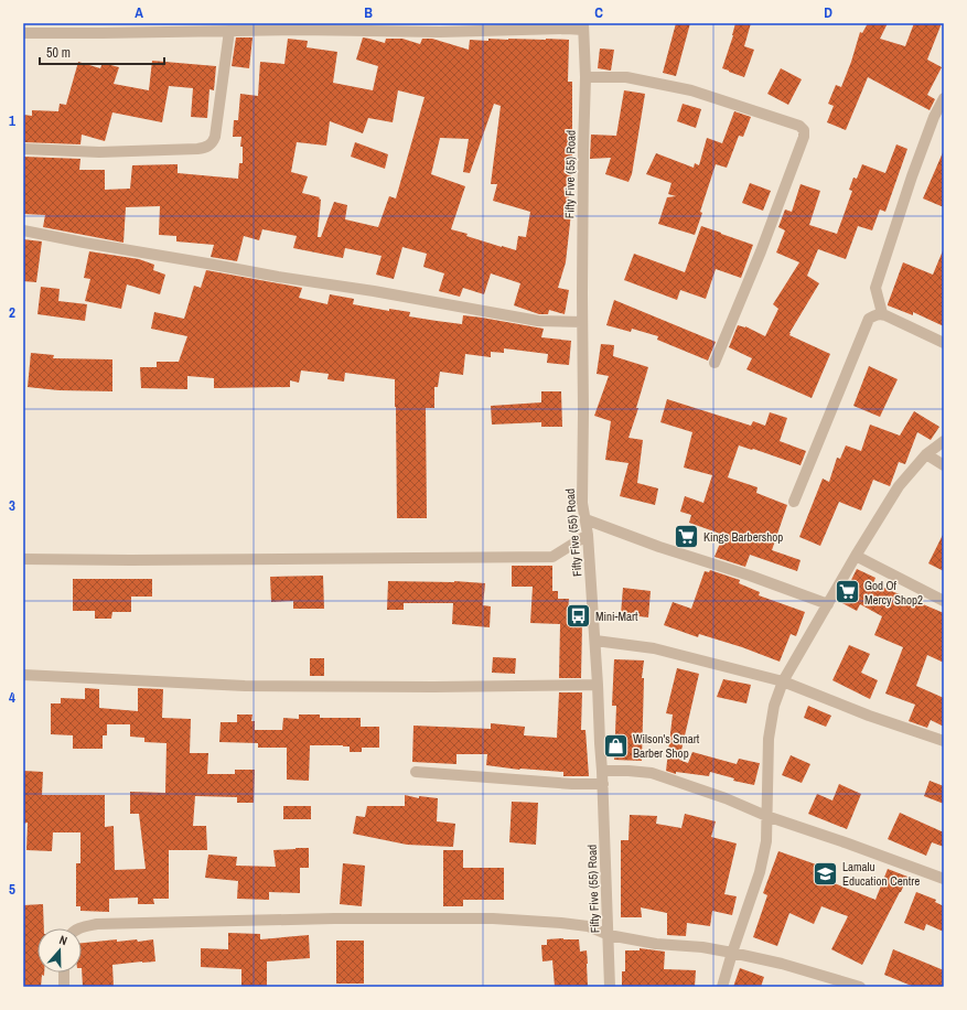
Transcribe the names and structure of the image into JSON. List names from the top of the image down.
{
  "streets": {
    "street": ["Fifty Five (55) Road"]
  },
  "places": {
    "supermarket": ["Kings Barbershop", "God Of Mercy Shop2"],
    "bus stop": ["Mini-Mart"],
    "shop": ["Wilson's Smart Barber Shop"],
    "school or university": ["Lamalu Education Centre"]
  },
  "scale_bar": "50 m",
  "north": "top",
  "grid": {
    "columns": [
      "A",
      "B",
      "C",
      "D"
    ],
    "rows": [
      "1",
      "2",
      "3",
      "4",
      "5"
    ]
  }
}
